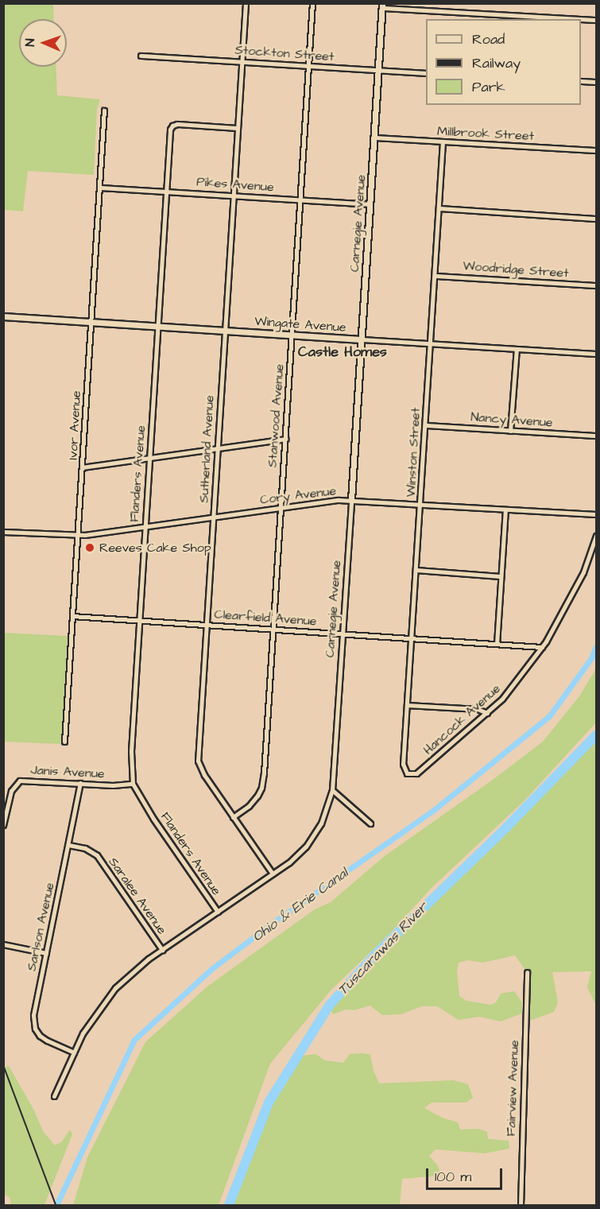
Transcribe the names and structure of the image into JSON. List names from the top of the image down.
{
  "streets": {
    "street": [
      "Stockton Street",
      "Millbrook Street",
      "Pikes Avenue",
      "Carnegie Avenue",
      "Woodridge Street",
      "Wingate Avenue",
      "Stanwood Avenue",
      "Nancy Avenue",
      "Ivor Avenue",
      "Sutherland Avenue",
      "Winston Street",
      "Flanders Avenue",
      "Cory Avenue",
      "Clearfield Avenue",
      "Hancock Avenue",
      "Janis Avenue",
      "Saralee Avenue",
      "Sarlson Avenue",
      "Fairview Avenue"
    ]
  },
  "crossings": [
    ["Stockton Street", "Carnegie Avenue"],
    ["Stockton Street", "Stanwood Avenue"],
    ["Stockton Street", "Sutherland Avenue"],
    ["Millbrook Street", "Carnegie Avenue"],
    ["Millbrook Street", "Winston Street"],
    ["Pikes Avenue", "Carnegie Avenue"],
    ["Pikes Avenue", "Stanwood Avenue"],
    ["Pikes Avenue", "Ivor Avenue"],
    ["Pikes Avenue", "Sutherland Avenue"],
    ["Pikes Avenue", "Flanders Avenue"],
    ["Carnegie Avenue", "Wingate Avenue"],
    ["Carnegie Avenue", "Sutherland Avenue"],
    ["Carnegie Avenue", "Flanders Avenue"],
    ["Carnegie Avenue", "Cory Avenue"],
    ["Carnegie Avenue", "Clearfield Avenue"],
    ["Carnegie Avenue", "Saralee Avenue"],
    ["Carnegie Avenue", "Sarlson Avenue"],
    ["Woodridge Street", "Winston Street"],
    ["Wingate Avenue", "Stanwood Avenue"],
    ["Wingate Avenue", "Ivor Avenue"],
    ["Wingate Avenue", "Sutherland Avenue"],
    ["Wingate Avenue", "Winston Street"],
    ["Wingate Avenue", "Flanders Avenue"],
    ["Stanwood Avenue", "Sutherland Avenue"],
    ["Stanwood Avenue", "Cory Avenue"],
    ["Stanwood Avenue", "Clearfield Avenue"],
    ["Nancy Avenue", "Winston Street"],
    ["Ivor Avenue", "Cory Avenue"],
    ["Ivor Avenue", "Clearfield Avenue"],
    ["Sutherland Avenue", "Flanders Avenue"],
    ["Sutherland Avenue", "Cory Avenue"],
    ["Sutherland Avenue", "Clearfield Avenue"],
    ["Winston Street", "Cory Avenue"],
    ["Winston Street", "Clearfield Avenue"],
    ["Winston Street", "Hancock Avenue"],
    ["Flanders Avenue", "Cory Avenue"],
    ["Flanders Avenue", "Clearfield Avenue"],
    ["Flanders Avenue", "Janis Avenue"],
    ["Clearfield Avenue", "Hancock Avenue"],
    ["Janis Avenue", "Sarlson Avenue"],
    ["Saralee Avenue", "Sarlson Avenue"]
  ],
  "districts": ["Castle Homes"],
  "water": ["Ohio & Erie Canal", "Tuscarawas River"],
  "places": ["Reeves Cake Shop"],
  "legend": ["Road", "Railway", "Park"],
  "scale_bar": "100 m",
  "north": "left"
}
